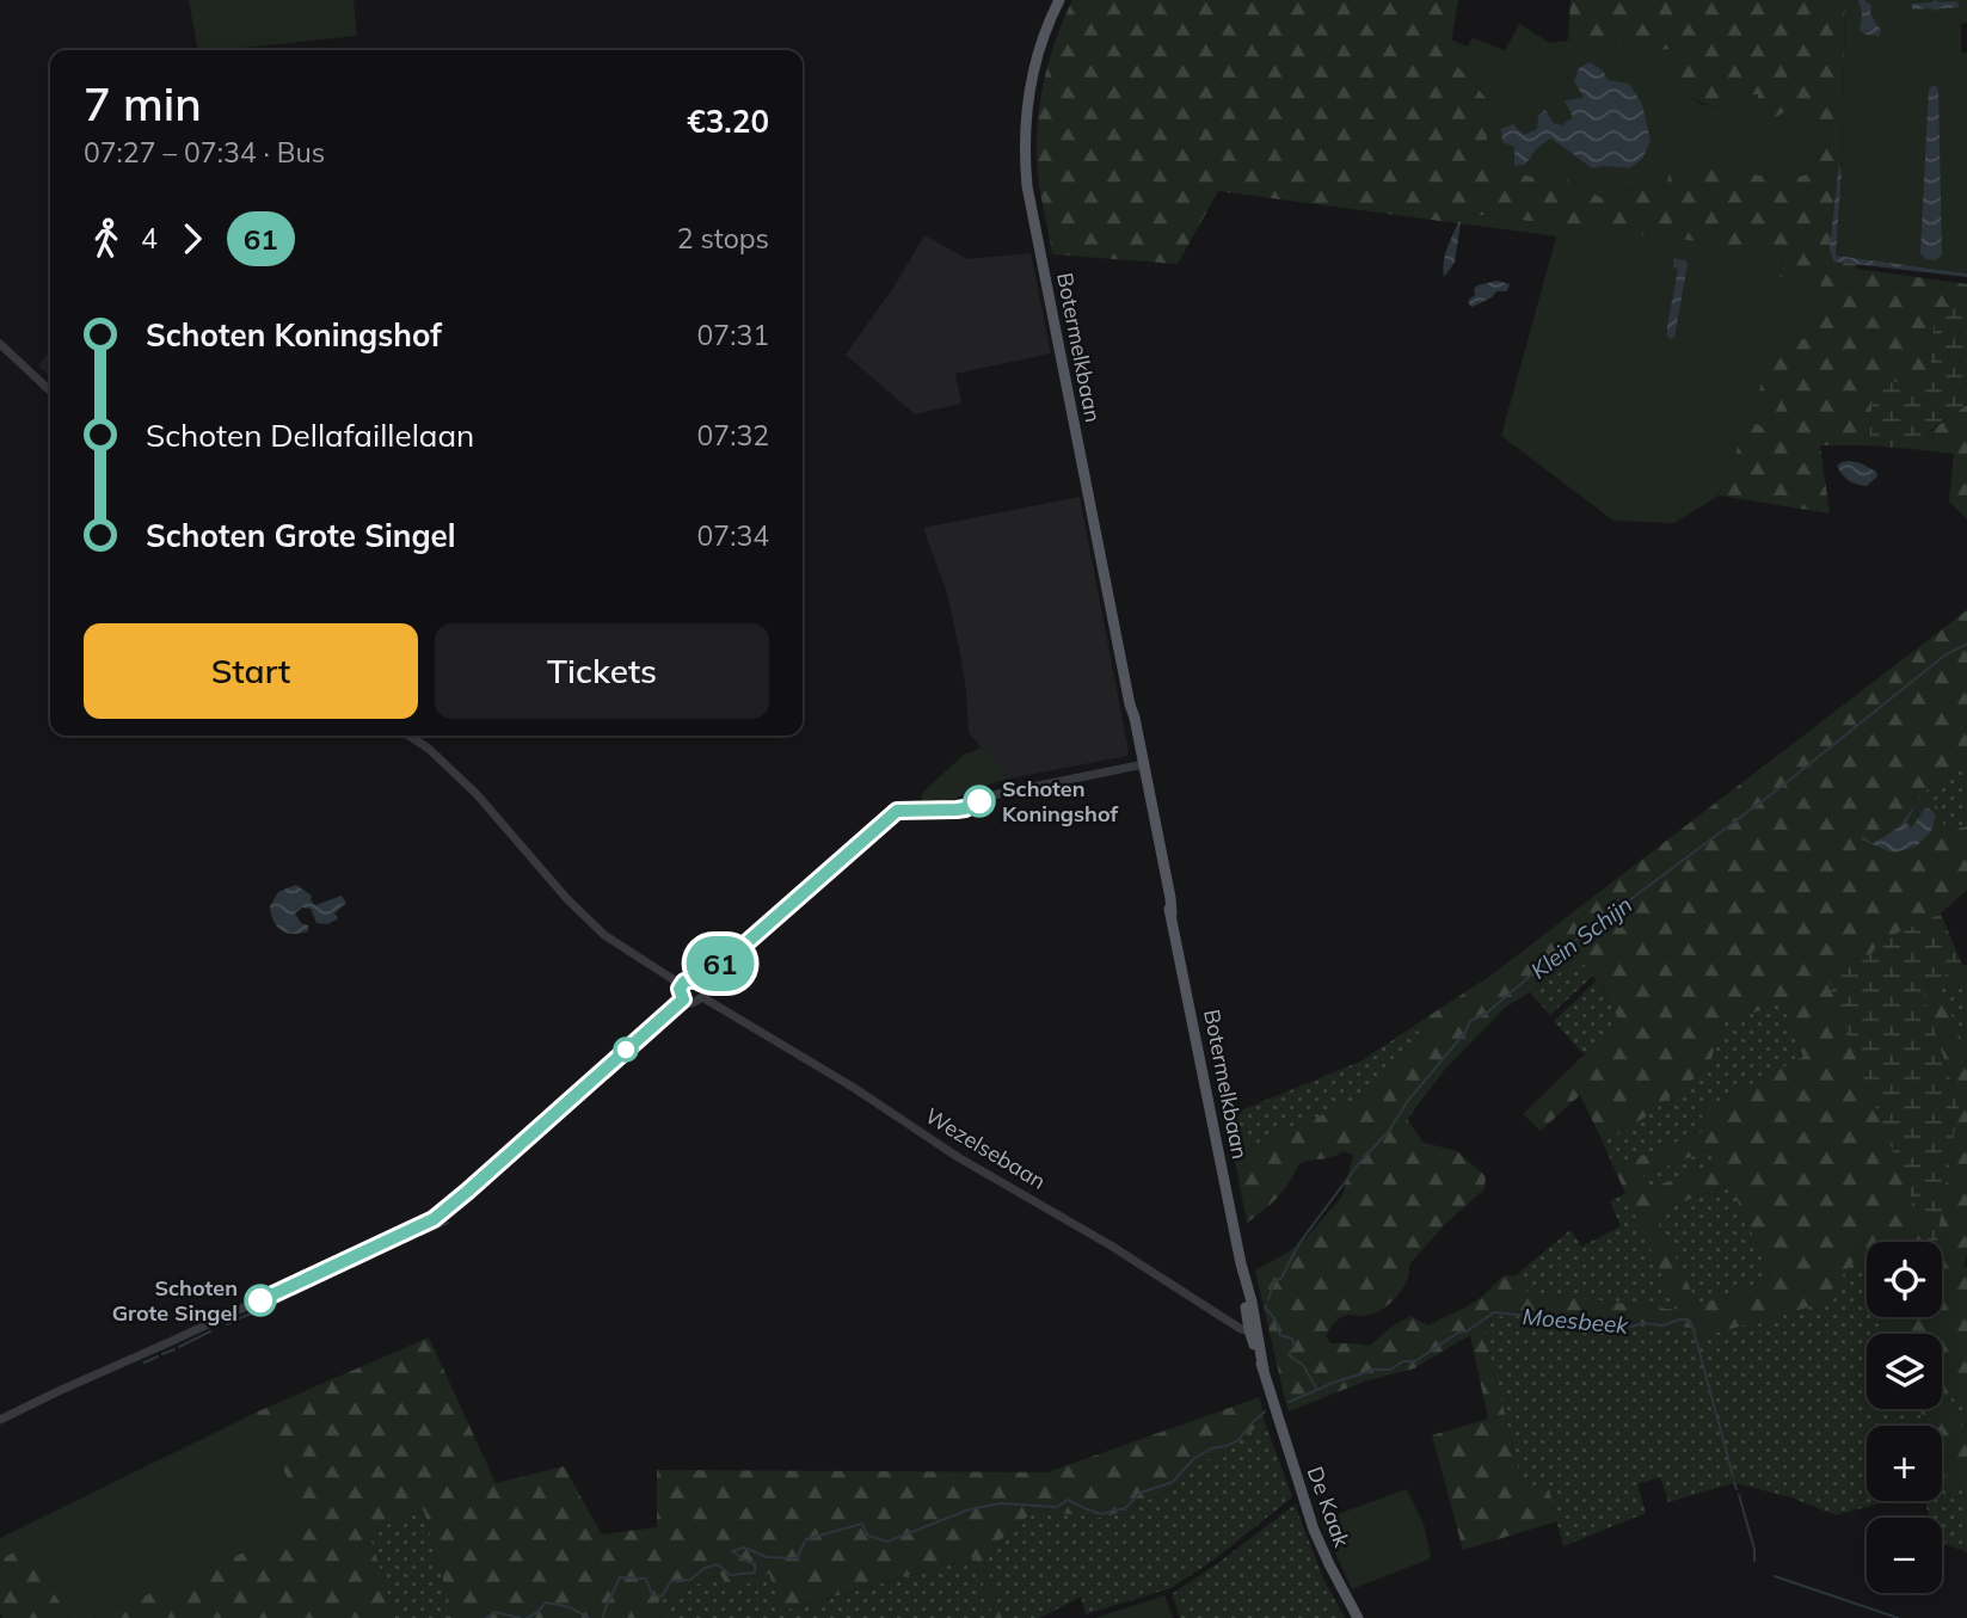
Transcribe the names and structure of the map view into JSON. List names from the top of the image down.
{
  "streets": {
    "main road": ["Botermelkbaan", "De Kaak"],
    "street": ["Wezelsebaan"]
  },
  "crossings": [
    ["Botermelkbaan", "Wezelsebaan"],
    ["Botermelkbaan", "De Kaak"]
  ],
  "water": ["Klein Schijn", "Moesbeek"],
  "places": ["Schoten Koningshof", "Schoten Grote Singel"],
  "lines": ["bus line 61"],
  "page": {
    "on_map": "61",
    "heading": ["7 min", "07:27 – 07:34 · Bus", "€3.20"],
    "legs": ["4", "61", "2 stops"],
    "list": [
      {
        "name": "Schoten Koningshof",
        "value": "07:31"
      },
      {
        "name": "Schoten Dellafaillelaan",
        "value": "07:32"
      },
      {
        "name": "Schoten Grote Singel",
        "value": "07:34"
      }
    ],
    "buttons": ["Start", "Tickets"],
    "map_buttons": ["+", "−"]
  }
}
